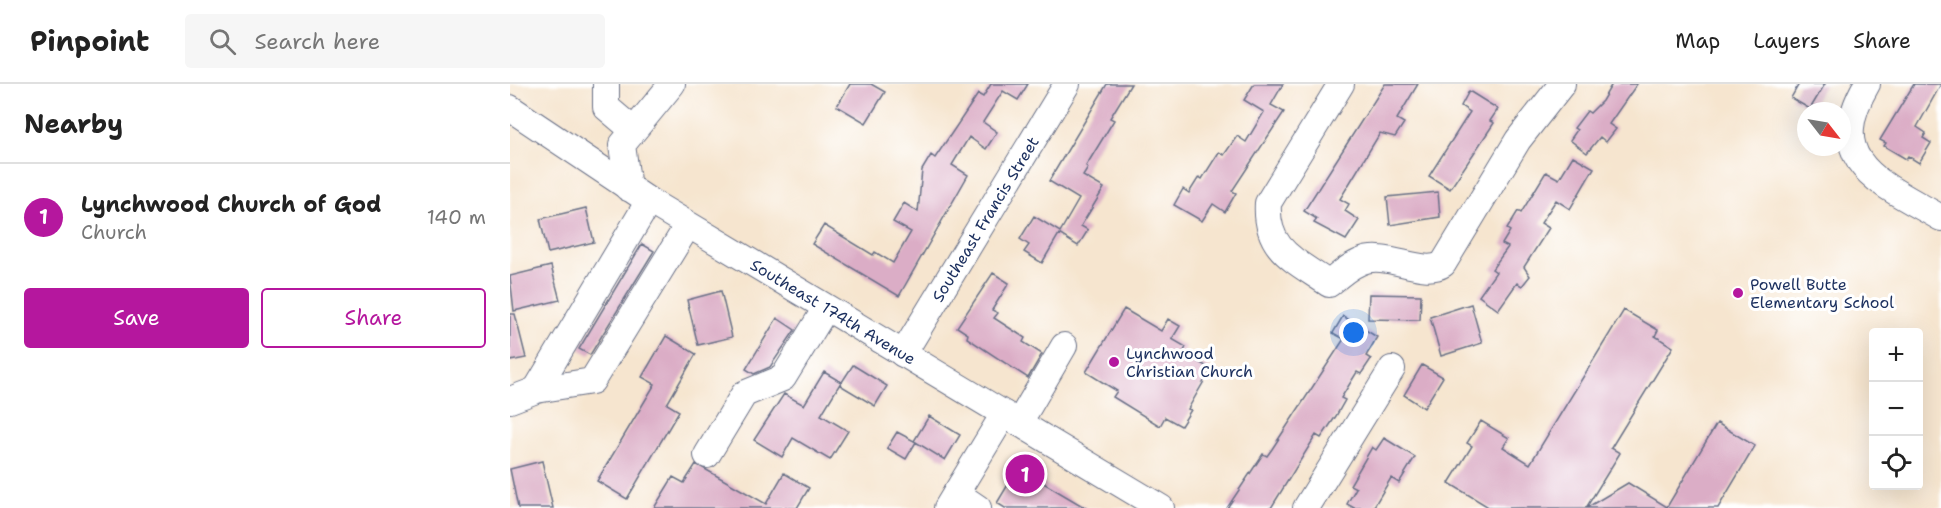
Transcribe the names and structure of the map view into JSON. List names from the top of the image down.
{
  "streets": {
    "street": ["Southeast Francis Street", "Southeast 174th Avenue"]
  },
  "crossings": [
    ["Southeast Francis Street", "Southeast 174th Avenue"]
  ],
  "places": ["Powell Butte Elementary School", "Lynchwood Christian Church"],
  "north": "bottom right",
  "page": {
    "header": "Pinpoint",
    "search": "Search here",
    "nav": ["Map", "Layers", "Share"],
    "heading": "Nearby",
    "list": [
      {
        "mark": "1",
        "name": "Lynchwood Church of God",
        "note": "Church",
        "value": "140 m"
      }
    ],
    "buttons": ["Save", "Share"],
    "map_buttons": ["+", "−"],
    "pins": "1"
  }
}
